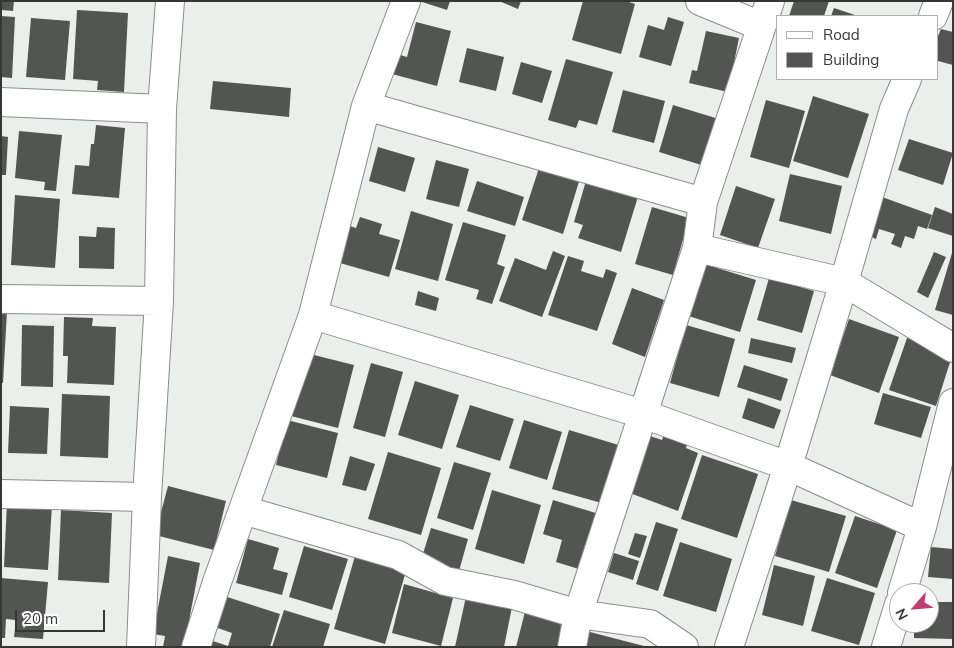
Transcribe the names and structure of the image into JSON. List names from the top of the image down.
{
  "legend": ["Road", "Building"],
  "scale_bar": "20 m",
  "north": "bottom left"
}
